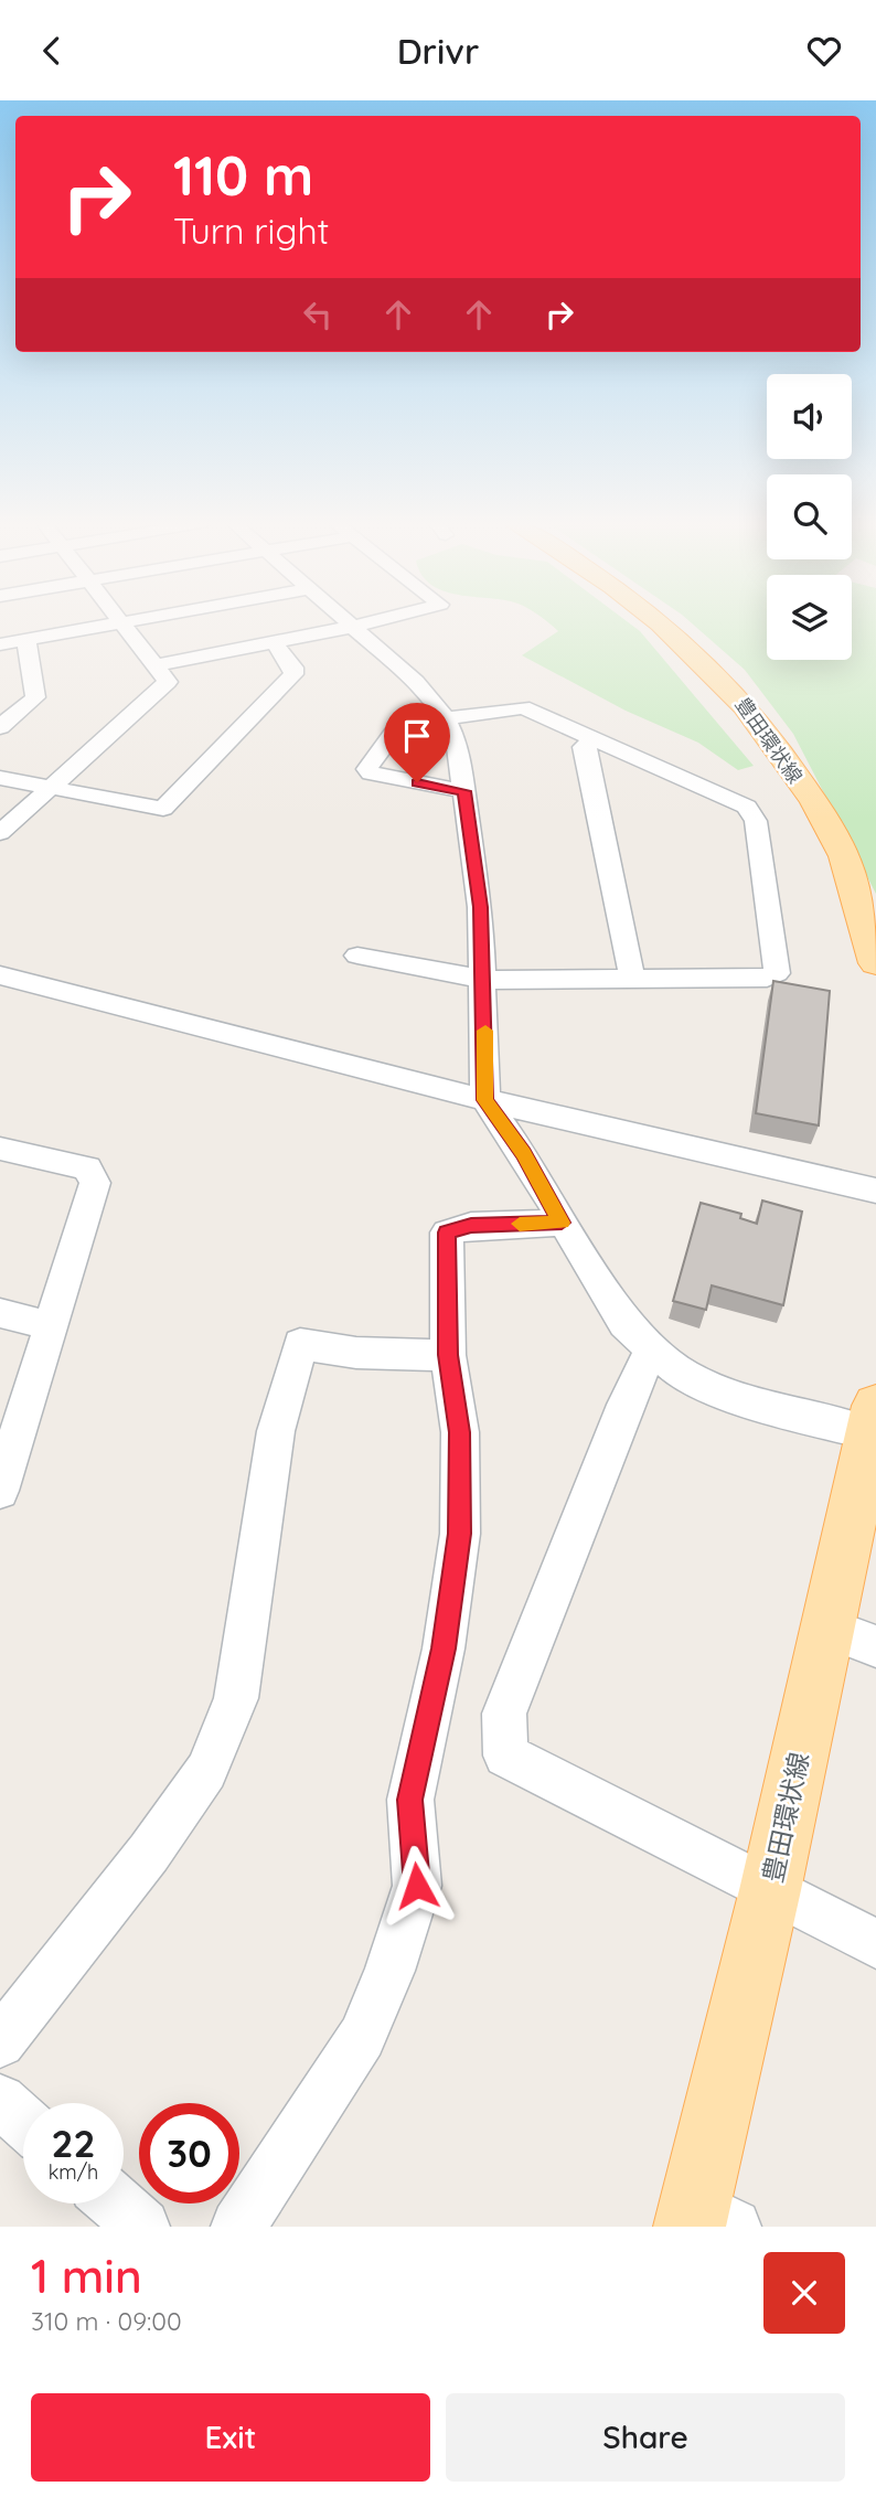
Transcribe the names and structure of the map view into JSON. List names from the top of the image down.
{
  "streets": {
    "main road": ["豊田環状線"]
  },
  "page": {
    "header": "Drivr",
    "turn": ["110 m", "Turn right"],
    "speed": "22 km/h",
    "limit": "30",
    "heading": ["1 min", "310 m · 09:00"],
    "buttons": ["Exit", "Share"]
  }
}
